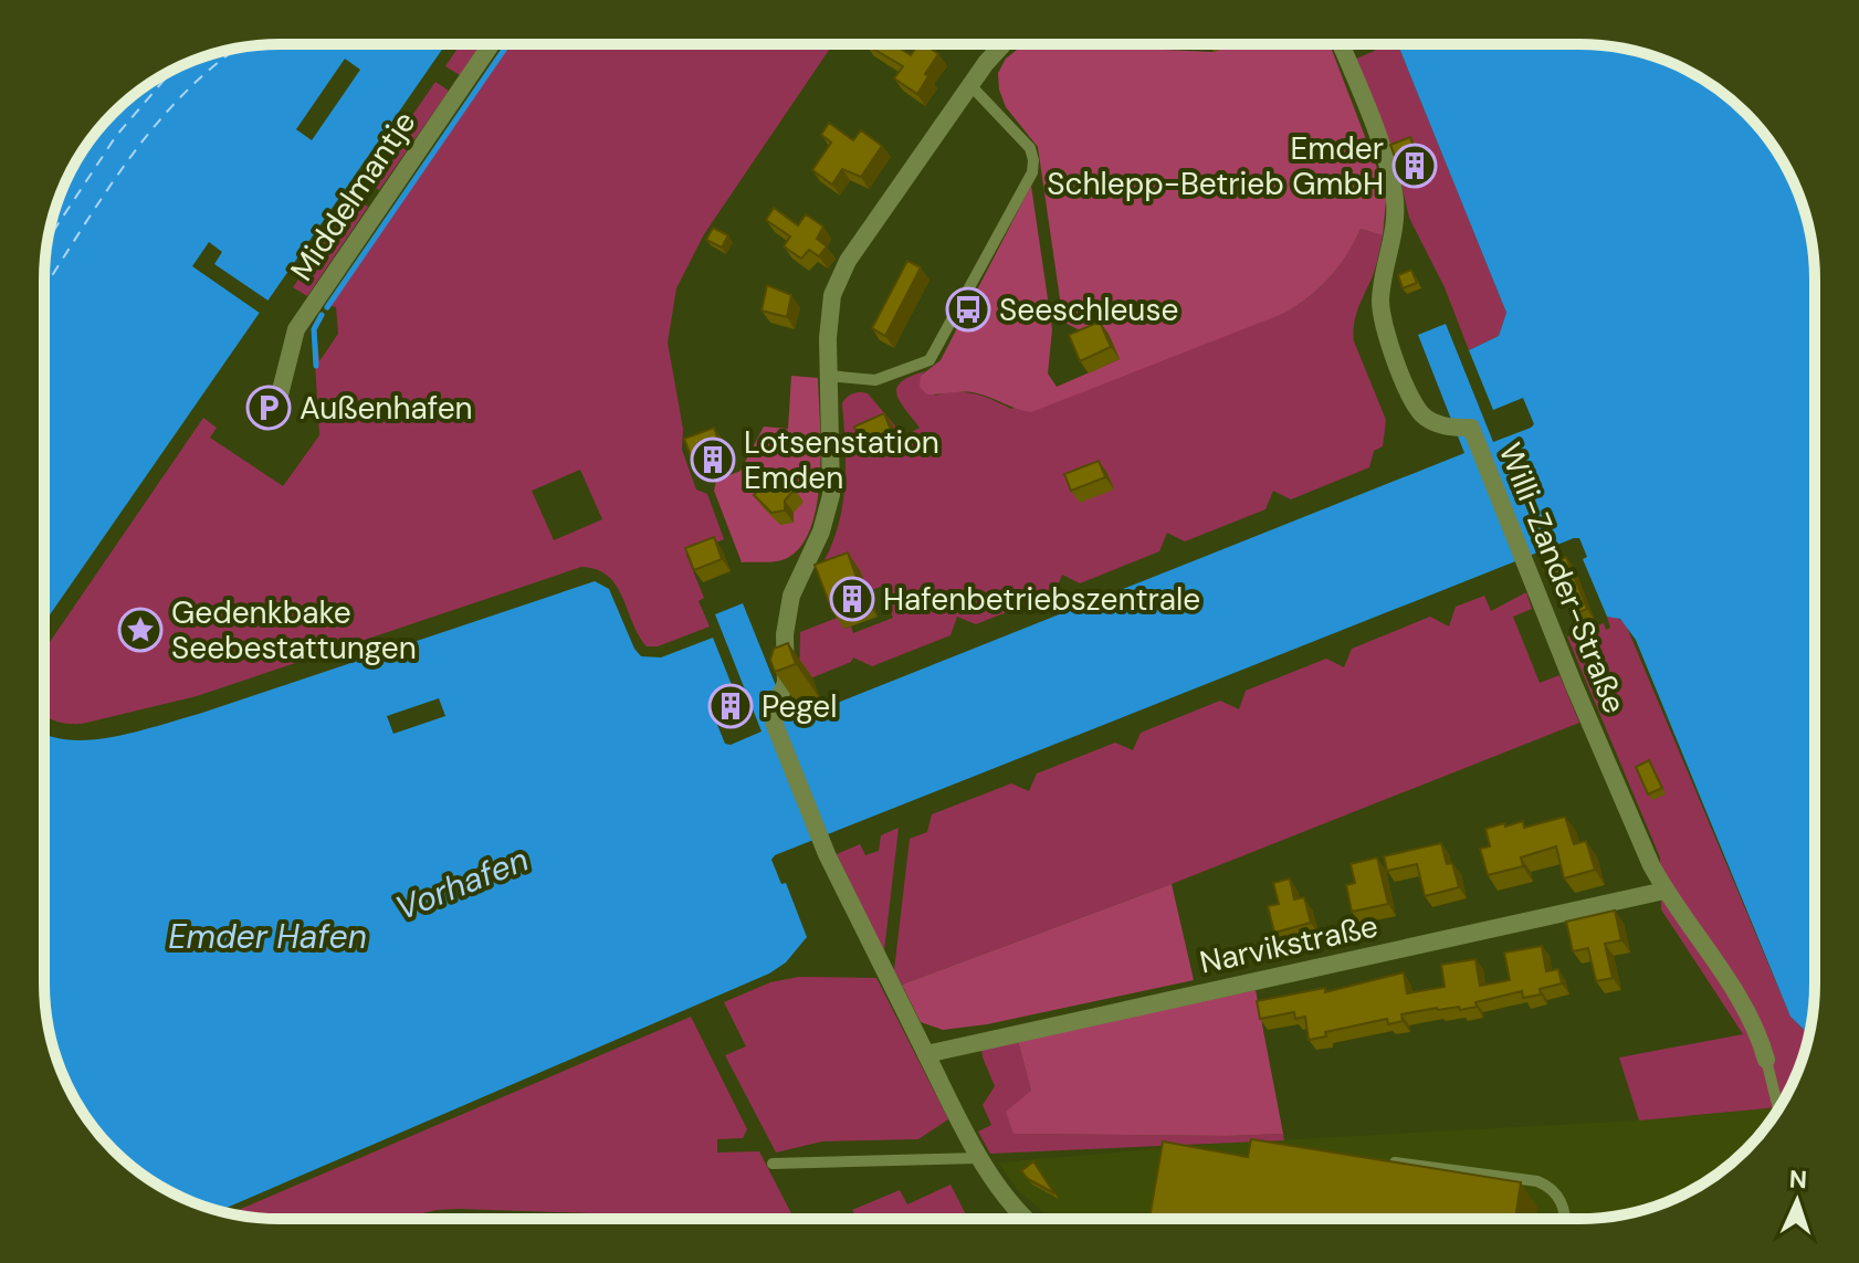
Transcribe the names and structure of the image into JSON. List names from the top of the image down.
{
  "streets": {
    "street": ["Middelmantje", "Willi-Zander-Straße", "Narvikstraße"]
  },
  "crossings": [
    ["Willi-Zander-Straße", "Narvikstraße"]
  ],
  "water": ["Vorhafen", "Emder Hafen"],
  "places": {
    "building": [
      "Emder Schlepp-Betrieb GmbH",
      "Lotsenstation Emden",
      "Hafenbetriebszentrale",
      "Pegel"
    ],
    "bus stop": ["Seeschleuse"],
    "parking": ["Außenhafen"],
    "place": ["Gedenkbake Seebestattungen"]
  },
  "north": "top"
}
